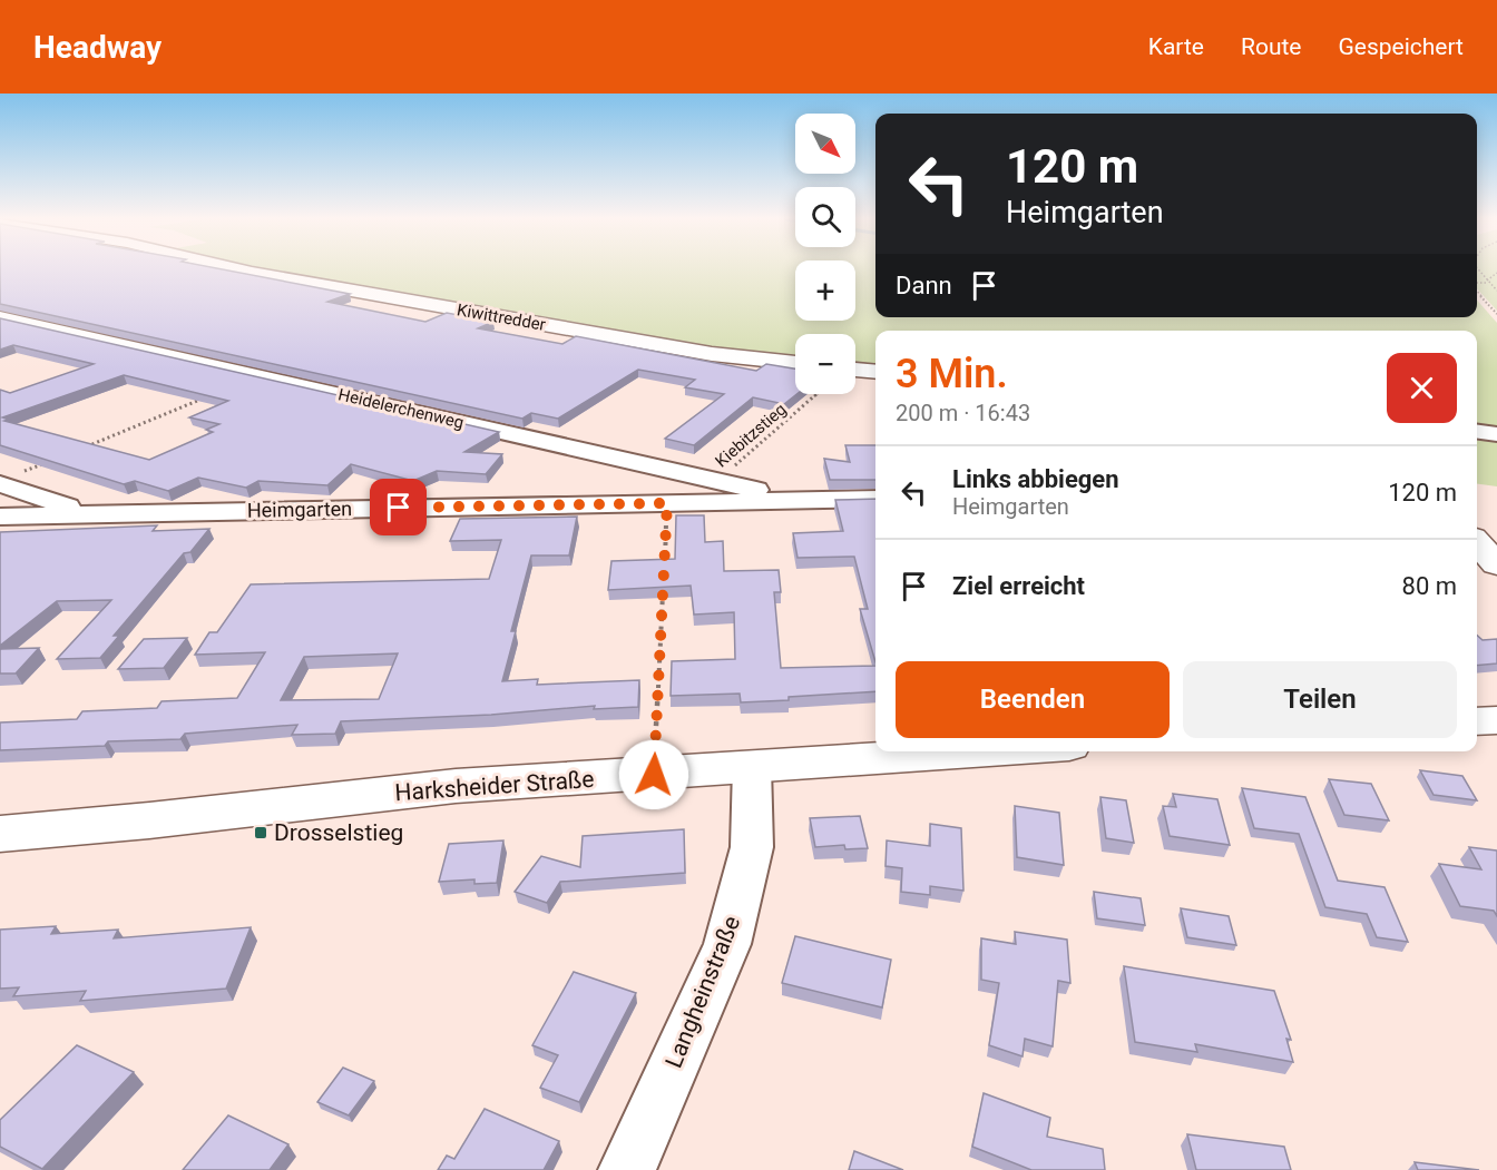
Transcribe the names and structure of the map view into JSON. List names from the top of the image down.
{
  "streets": {
    "street": [
      "Kiwittredder",
      "Heidelerchenweg",
      "Heimgarten",
      "Harksheider Straße",
      "Langheinstraße"
    ],
    "path": ["Kiebitzstieg"]
  },
  "crossings": [
    ["Heidelerchenweg", "Kiebitzstieg"],
    ["Heidelerchenweg", "Heimgarten"],
    ["Harksheider Straße", "Langheinstraße"]
  ],
  "places": {
    "transit": ["Drosselstieg"]
  },
  "north": "bottom right",
  "page": {
    "header": "Headway",
    "nav": ["Karte", "Route", "Gespeichert"],
    "map_buttons": ["+", "−"],
    "turn": ["120 m", "Heimgarten"],
    "then": "Dann",
    "heading": ["3 Min.", "200 m · 16:43"],
    "list": [
      {
        "name": "Links abbiegen",
        "note": "Heimgarten",
        "value": "120 m"
      },
      {
        "name": "Ziel erreicht",
        "value": "80 m"
      }
    ],
    "buttons": ["Beenden", "Teilen"]
  }
}
